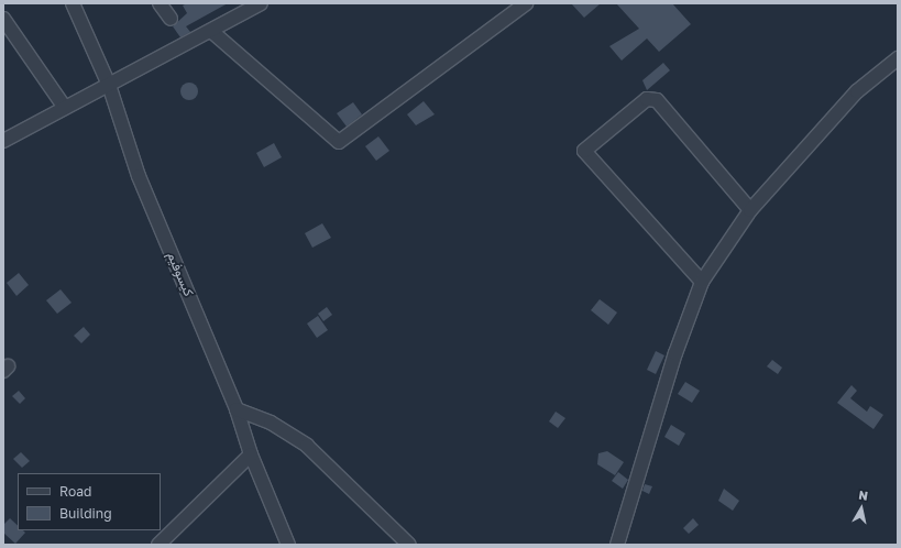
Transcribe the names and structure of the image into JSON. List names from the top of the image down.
{
  "streets": {
    "street": ["كيسوفيم"]
  },
  "legend": ["Road", "Building"],
  "north": "top"
}
